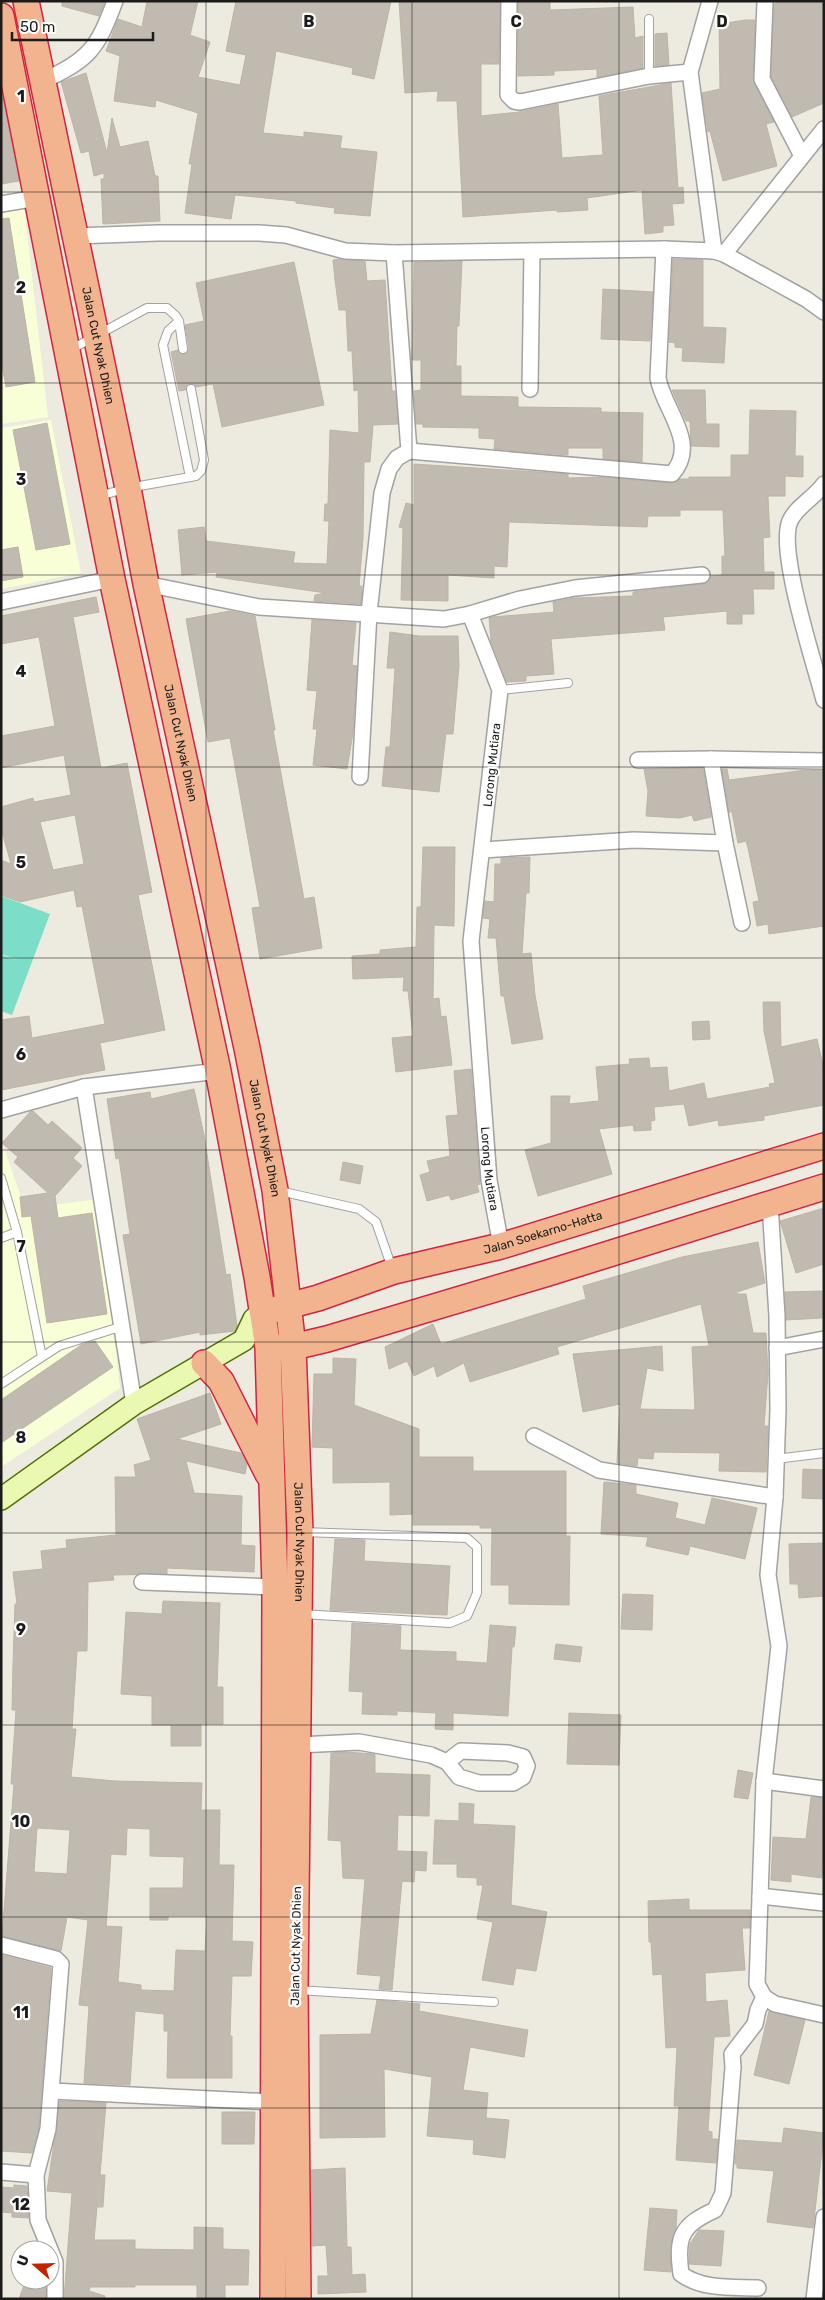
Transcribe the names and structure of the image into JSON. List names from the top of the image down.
{
  "streets": {
    "highway": ["Jalan Cut Nyak Dhien", "Jalan Soekarno-Hatta"],
    "street": ["Lorong Mutiara"]
  },
  "crossings": [
    ["Jalan Cut Nyak Dhien", "Jalan Soekarno-Hatta"],
    ["Lorong Mutiara", "Jalan Soekarno-Hatta"]
  ],
  "scale_bar": "50 m",
  "north": "left",
  "grid": {
    "columns": ["B", "C", "D"],
    "rows": [
      "1",
      "2",
      "3",
      "4",
      "5",
      "6",
      "7",
      "8",
      "9",
      "10",
      "11",
      "12"
    ]
  }
}
